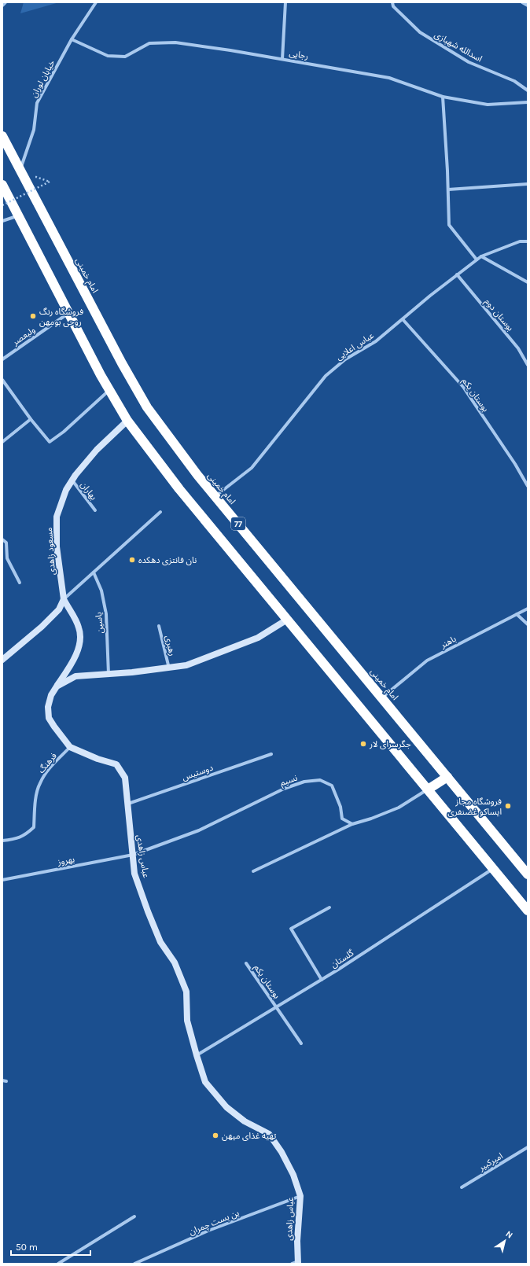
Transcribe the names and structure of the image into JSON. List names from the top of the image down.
{
  "streets": {
    "highway": ["امام خمینی", "77"],
    "street": [
      "اسدالله شهبازی",
      "رجایی",
      "خیابان لوران",
      "بوستان دوم",
      "ولیعصر",
      "عباس اعلایی",
      "بوستان یکم",
      "بهاران",
      "مسعود زاهدی",
      "یاسین",
      "باهنر",
      "رهبری",
      "فرهنگ",
      "دوستیس",
      "نسیم",
      "عباس زاهدی",
      "بهروز",
      "گلستان",
      "امیرکبیر",
      "بن بست چمران"
    ]
  },
  "crossings": [
    ["رجایی", "خیابان لوران"],
    ["خیابان لوران", "امام خمینی"],
    ["امام خمینی", "عباس اعلایی"],
    ["امام خمینی", "باهنر"],
    ["بوستان دوم", "عباس اعلایی"],
    ["عباس اعلایی", "بوستان یکم"],
    ["بوستان یکم", "گلستان"],
    ["بهاران", "مسعود زاهدی"],
    ["فرهنگ", "عباس زاهدی"],
    ["دوستیس", "عباس زاهدی"],
    ["نسیم", "عباس زاهدی"],
    ["نسیم", "بهروز"],
    ["عباس زاهدی", "بهروز"],
    ["عباس زاهدی", "گلستان"],
    ["عباس زاهدی", "بن بست چمران"]
  ],
  "places": [
    "فروشگاه رنگ روحی بومهن",
    "نان فانتزی دهکده",
    "جگرسرای لار",
    "فروشگاه مجاز ایساکو غضنفری",
    "تهیه غذای میهن"
  ],
  "scale_bar": "50 m",
  "north": "top right"
}
